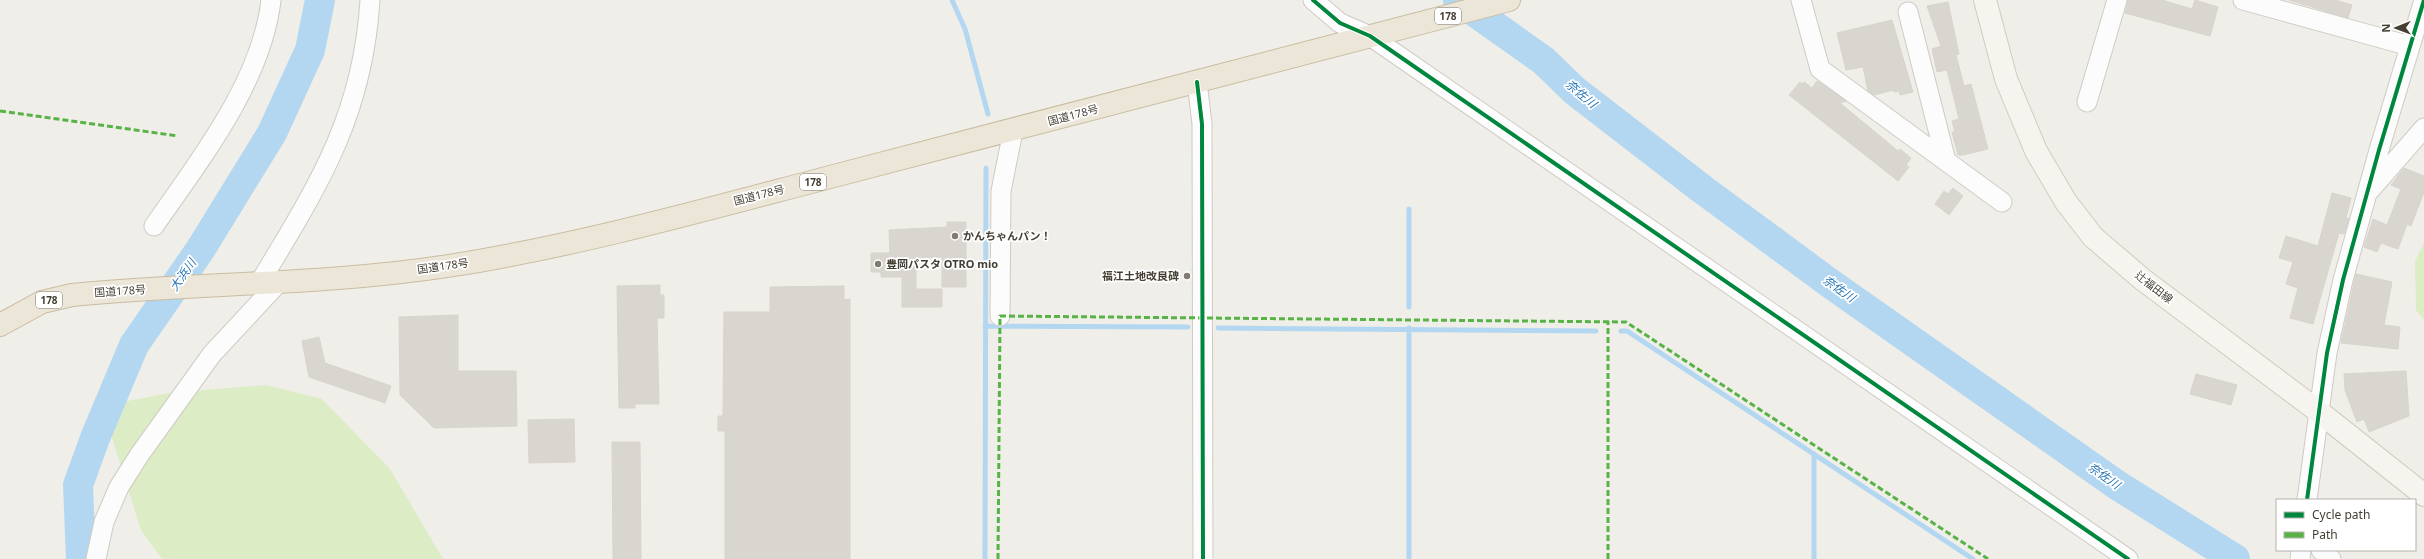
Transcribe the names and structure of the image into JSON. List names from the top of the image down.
{
  "streets": {
    "highway": ["178", "国道178号"],
    "main road": ["辻福田線"]
  },
  "water": ["奈佐川", "大浜川"],
  "places": ["かんちゃんパン！", "豊岡パスタ OTRO mio", "福江土地改良碑"],
  "legend": ["Cycle path", "Path"],
  "north": "left"
}
